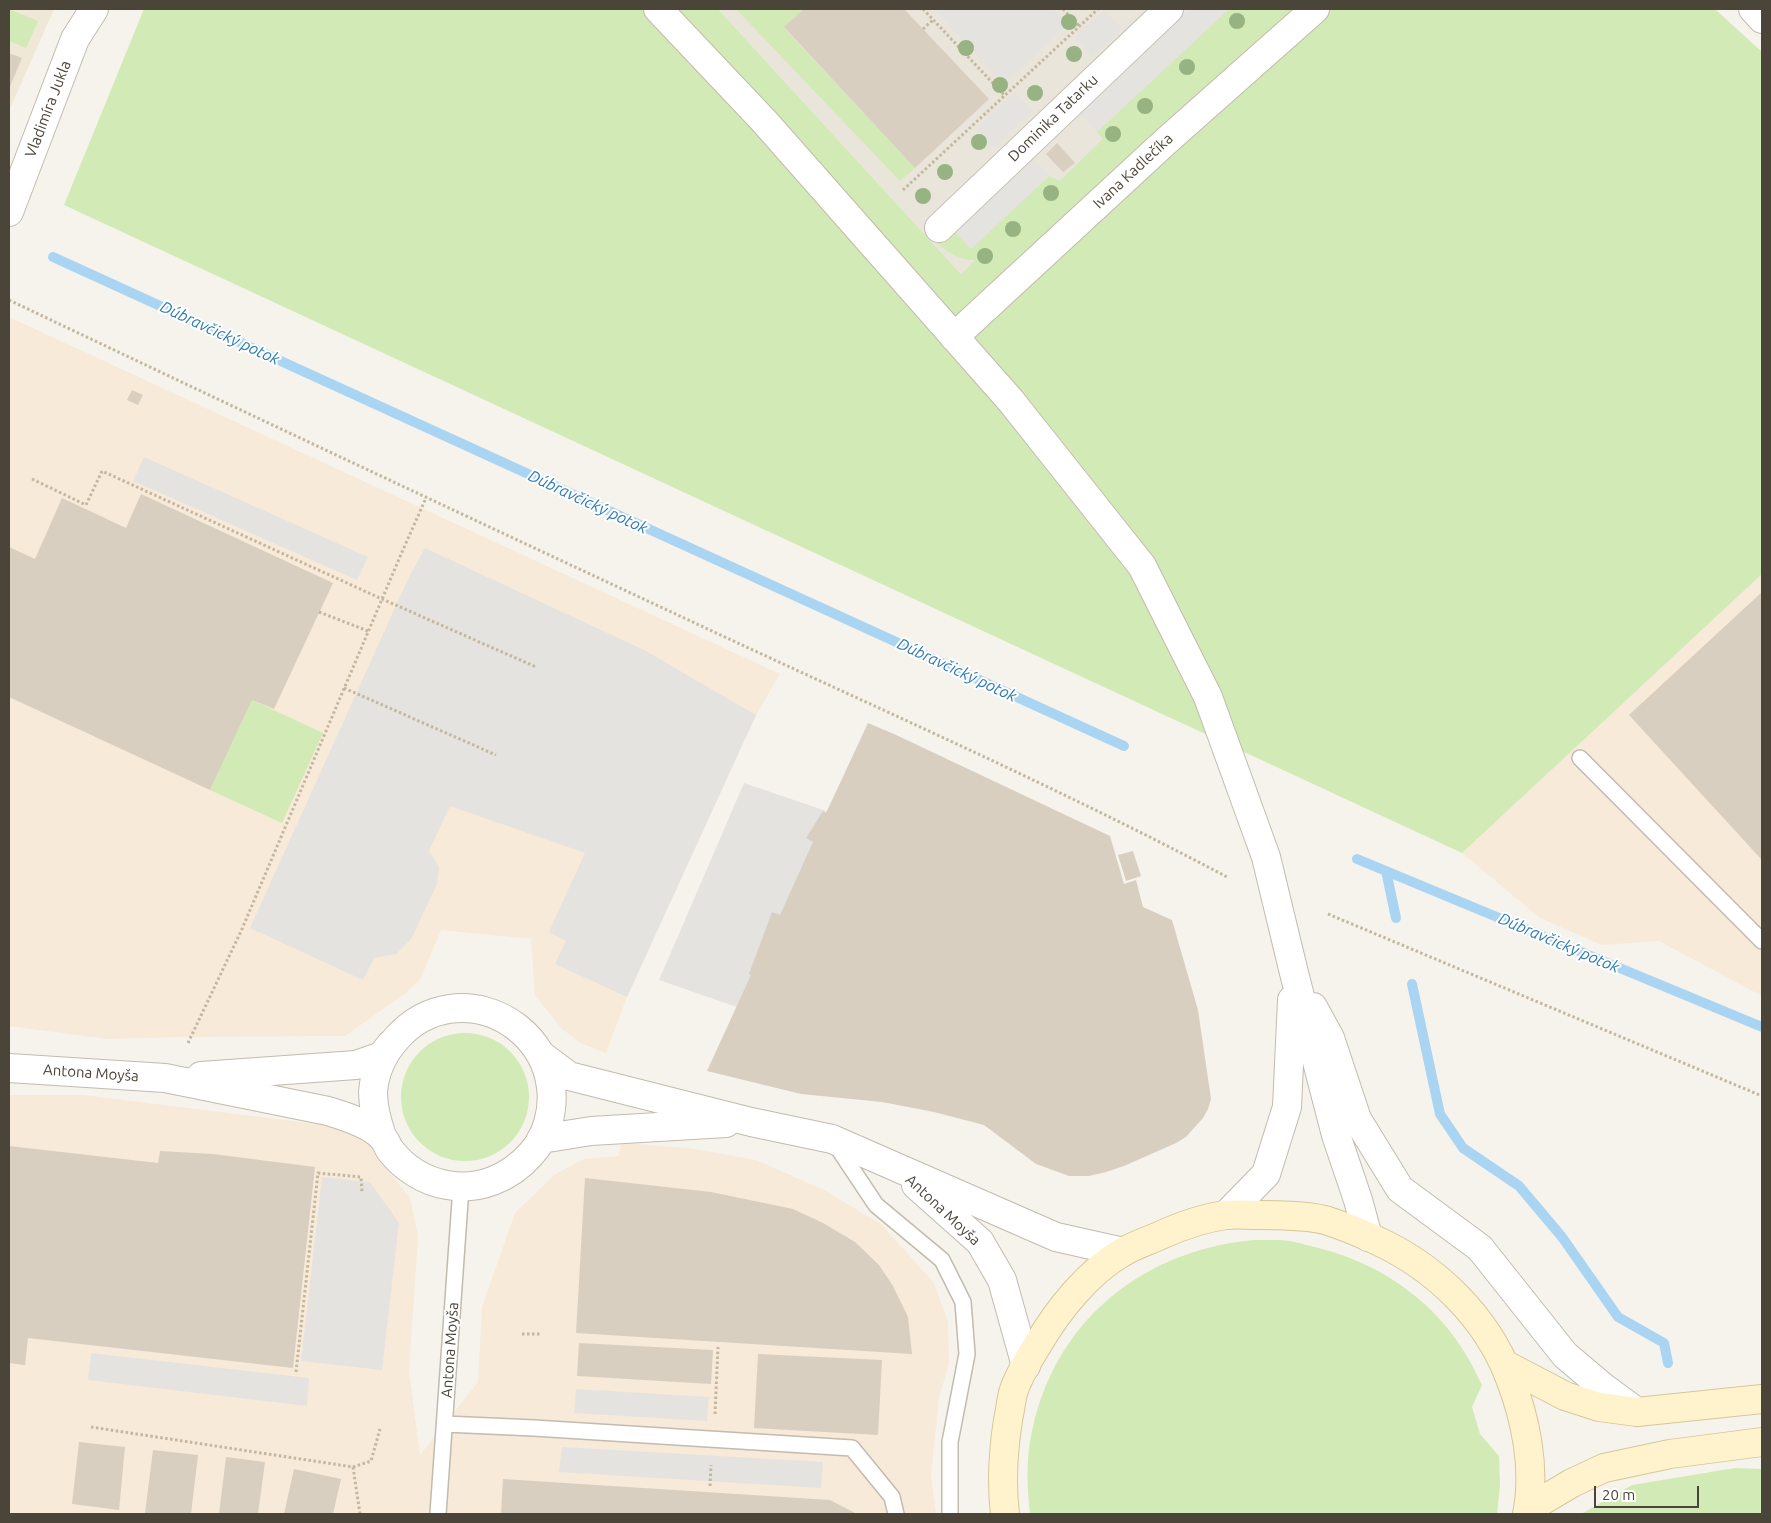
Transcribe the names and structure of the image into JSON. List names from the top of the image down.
{
  "streets": {
    "street": [
      "Vladimíra Jukla",
      "Dominika Tatarku",
      "Ivana Kadlečíka",
      "Antona Moyša"
    ]
  },
  "water": ["Dúbravčický potok"],
  "scale_bar": "20 m"
}
